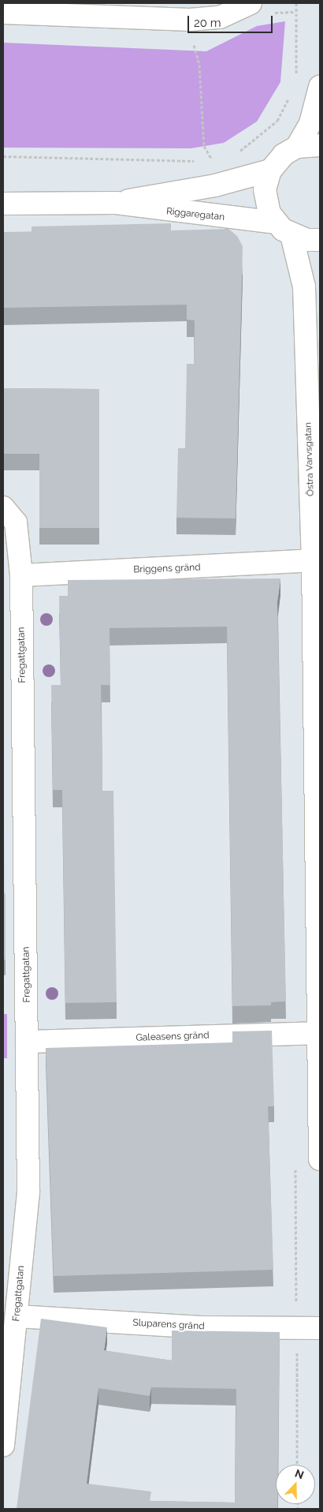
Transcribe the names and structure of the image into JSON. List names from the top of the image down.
{
  "streets": {
    "street": [
      "Riggaregatan",
      "Östra Varvsgatan",
      "Briggens gränd",
      "Fregattgatan",
      "Galeasens gränd",
      "Sluparens gränd"
    ]
  },
  "crossings": [
    ["Riggaregatan", "Östra Varvsgatan"],
    ["Östra Varvsgatan", "Briggens gränd"],
    ["Östra Varvsgatan", "Galeasens gränd"],
    ["Briggens gränd", "Fregattgatan"],
    ["Fregattgatan", "Galeasens gränd"],
    ["Fregattgatan", "Sluparens gränd"]
  ],
  "scale_bar": "20 m",
  "north": "top"
}
